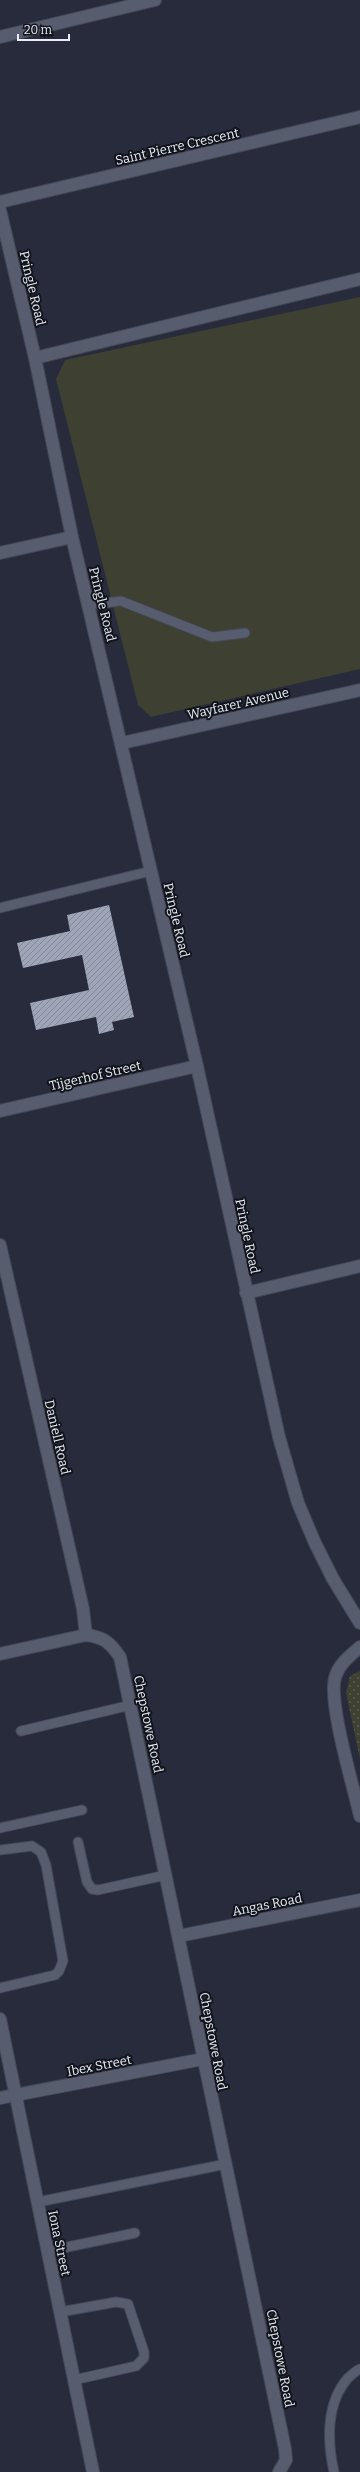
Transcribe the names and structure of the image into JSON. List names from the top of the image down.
{
  "streets": {
    "street": [
      "Saint Pierre Crescent",
      "Pringle Road",
      "Wayfarer Avenue",
      "Tijgerhof Street",
      "Daniell Road",
      "Chepstowe Road",
      "Angas Road",
      "Ibex Street",
      "Iona Street"
    ]
  },
  "crossings": [
    ["Pringle Road", "Wayfarer Avenue"],
    ["Pringle Road", "Tijgerhof Street"],
    ["Daniell Road", "Chepstowe Road"],
    ["Chepstowe Road", "Angas Road"],
    ["Chepstowe Road", "Ibex Street"],
    ["Ibex Street", "Iona Street"]
  ],
  "scale_bar": "20 m"
}
